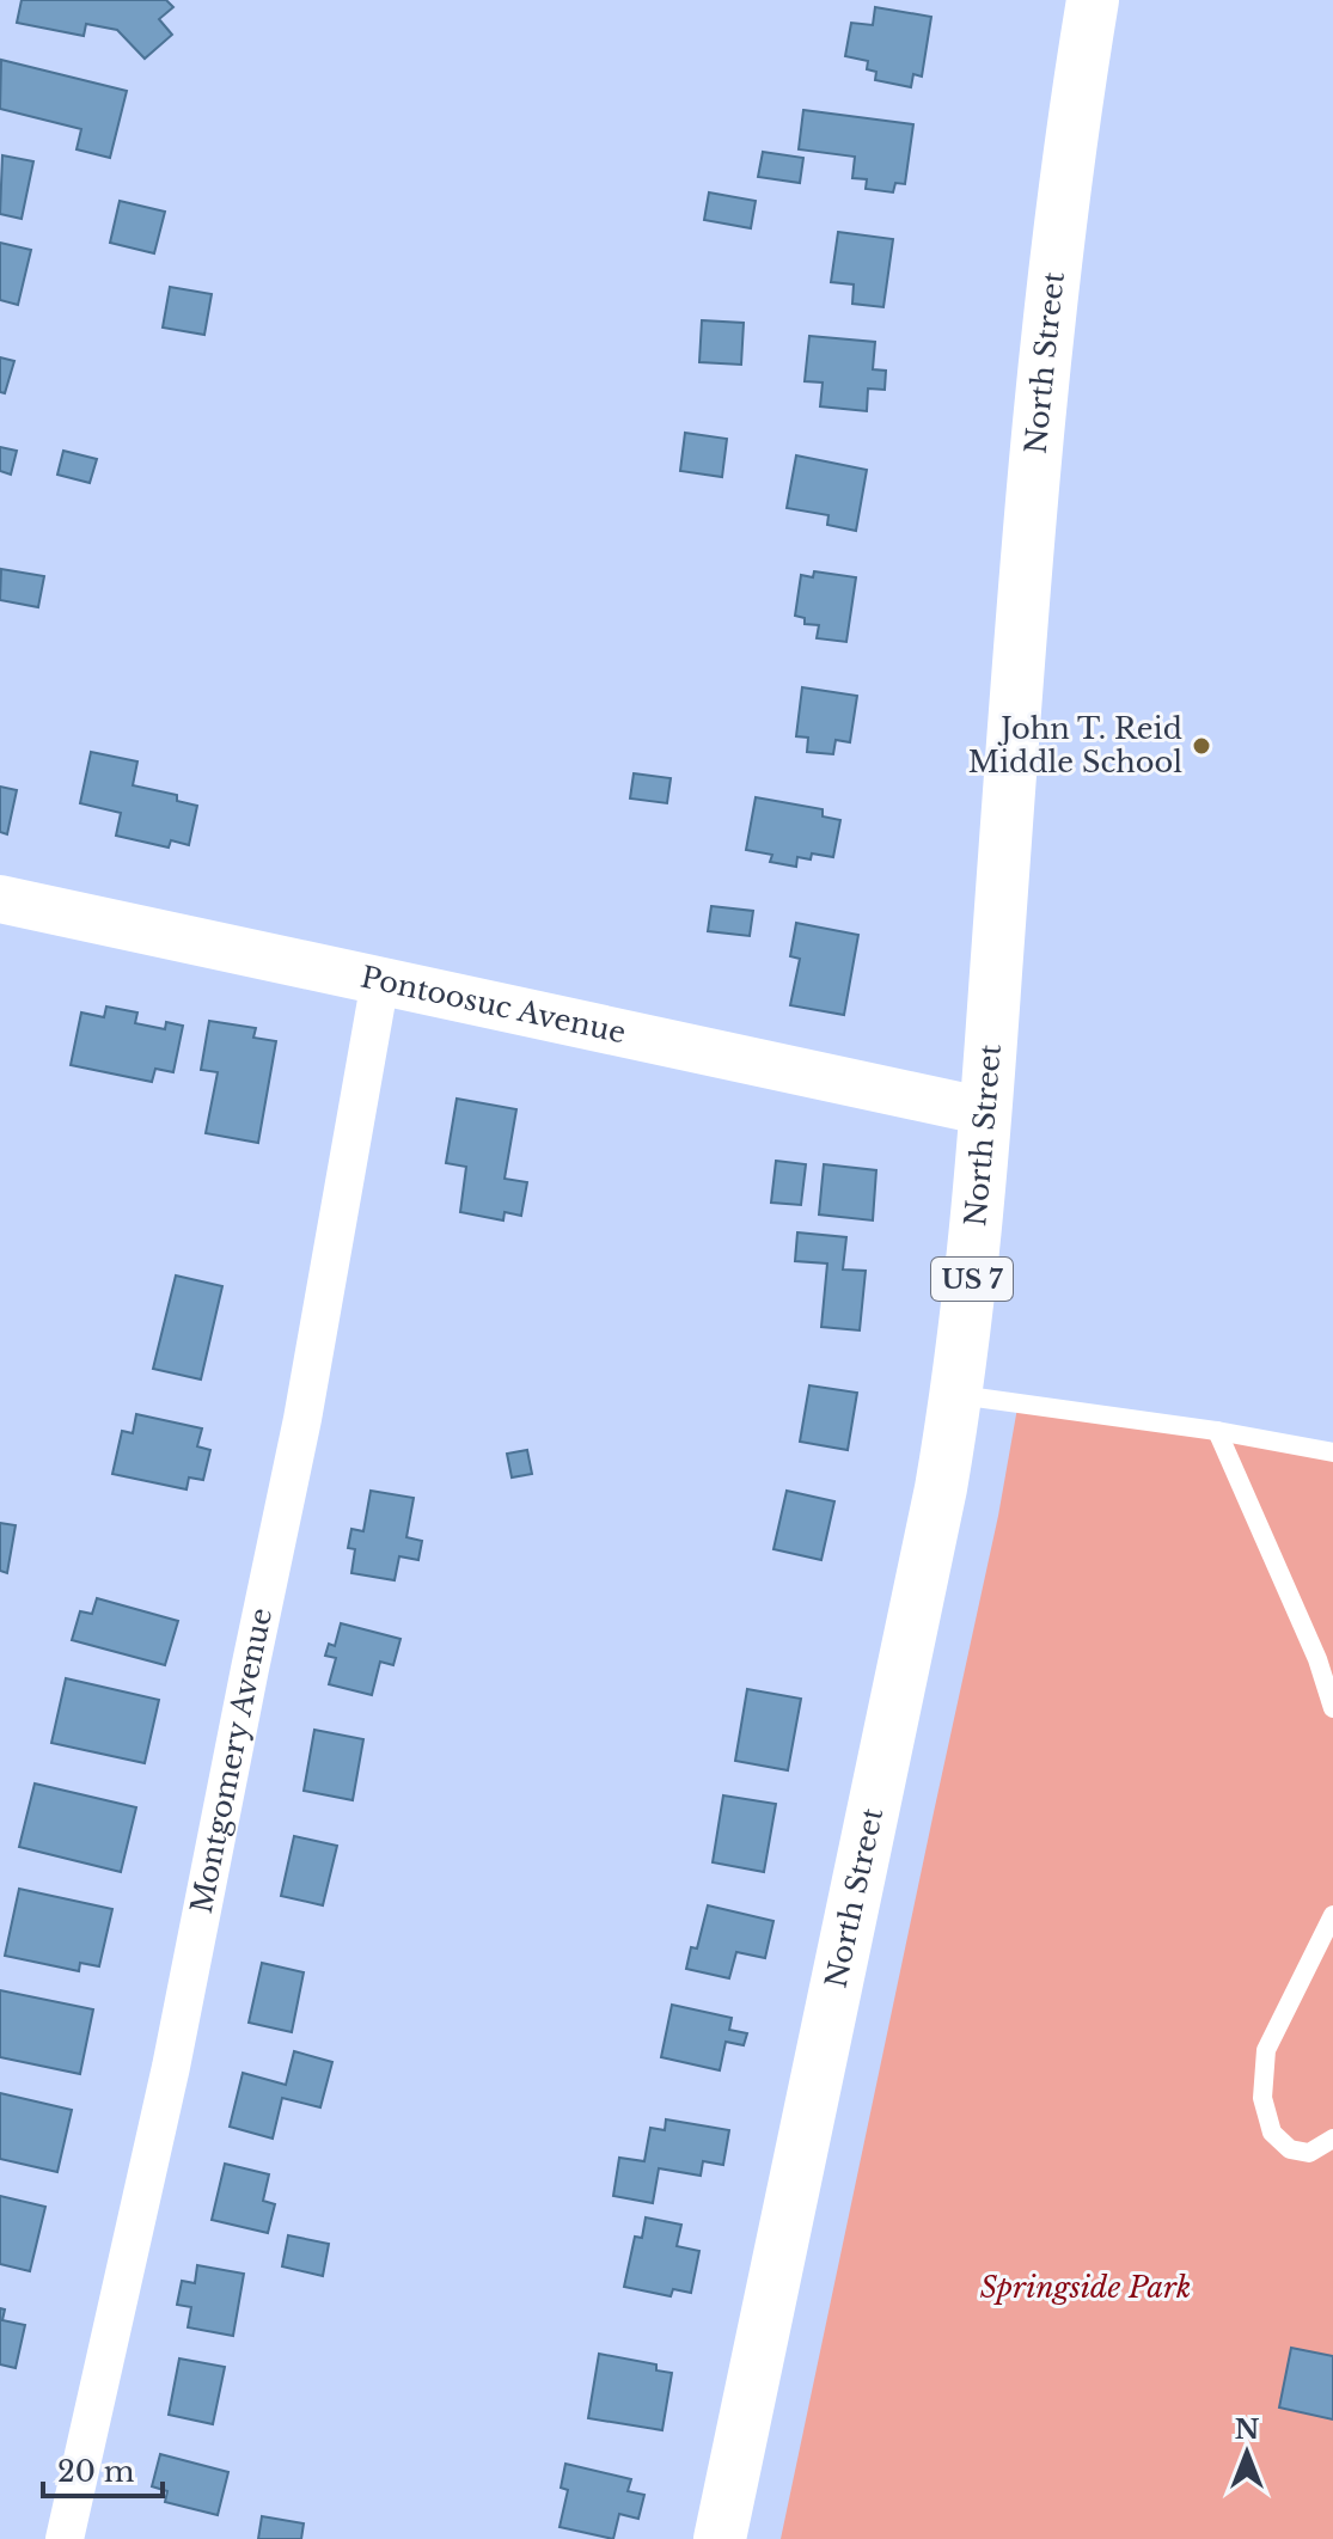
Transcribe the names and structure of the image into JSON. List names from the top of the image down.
{
  "streets": {
    "main road": ["North Street", "US 7"],
    "street": ["Pontoosuc Avenue", "Montgomery Avenue"]
  },
  "crossings": [
    ["North Street", "Pontoosuc Avenue"],
    ["Pontoosuc Avenue", "Montgomery Avenue"]
  ],
  "parks": ["Springside Park"],
  "places": ["John T. Reid Middle School"],
  "scale_bar": "20 m",
  "north": "top"
}
